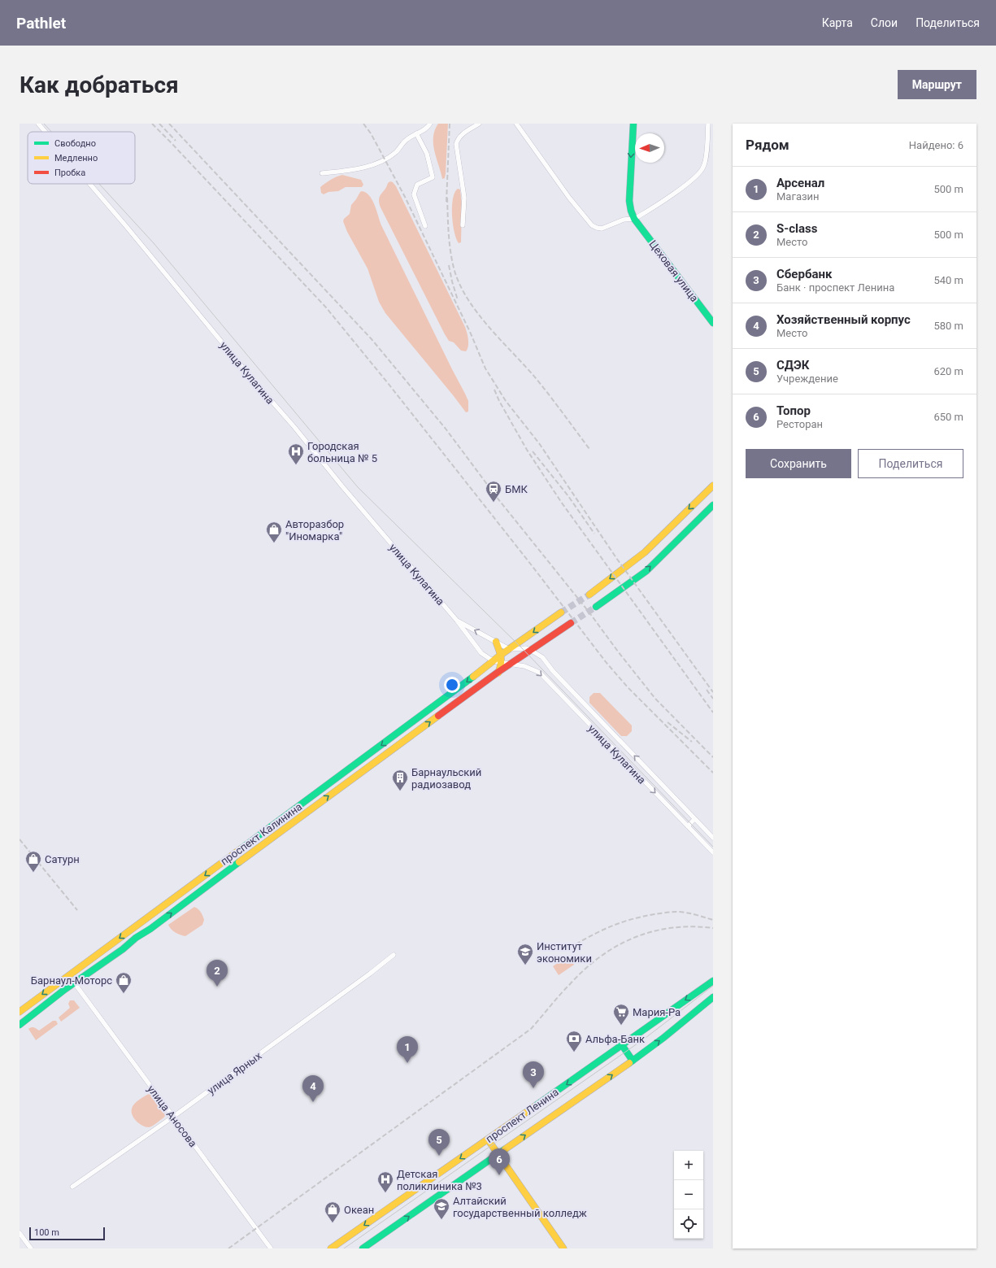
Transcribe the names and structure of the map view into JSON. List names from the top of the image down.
{
  "streets": {
    "main road": ["Цеховая улица", "проспект Калинина", "проспект Ленина"],
    "street": ["улица Кулагина", "улица Ярных", "улица Аносова"]
  },
  "crossings": [
    ["улица Кулагина", "проспект Калинина"],
    ["проспект Калинина", "улица Аносова"],
    ["улица Ярных", "улица Аносова"]
  ],
  "one_way": ["Цеховая улица"],
  "places": {
    "hospital": ["Городская больница № 5", "Детская поликлиника №3"],
    "station": ["БМК"],
    "shop": [
      "Авторазбор \"Иномарка\"",
      "Сатурн",
      "Барнаул-Моторс",
      "Океан"
    ],
    "building": ["Барнаульский радиозавод"],
    "school or university": ["Институт экономики", "Алтайский государственный колледж"],
    "supermarket": ["Мария-Ра"],
    "bank": ["Альфа-Банк"]
  },
  "legend": ["Свободно", "Медленно", "Пробка"],
  "scale_bar": "100 m",
  "north": "left",
  "page": {
    "header": "Pathlet",
    "nav": ["Карта", "Слои", "Поделиться"],
    "buttons": [
      "Маршрут",
      ["Сохранить", "Поделиться"]
    ],
    "title": "Как добраться",
    "heading": ["Рядом", "Найдено: 6"],
    "list": [
      {
        "mark": "1",
        "name": "Арсенал",
        "note": "Магазин",
        "value": "500 m"
      },
      {
        "mark": "2",
        "name": "S-class",
        "note": "Место",
        "value": "500 m"
      },
      {
        "mark": "3",
        "name": "Сбербанк",
        "note": "Банк · проспект Ленина",
        "value": "540 m"
      },
      {
        "mark": "4",
        "name": "Хозяйственный корпус",
        "note": "Место",
        "value": "580 m"
      },
      {
        "mark": "5",
        "name": "СДЭК",
        "note": "Учреждение",
        "value": "620 m"
      },
      {
        "mark": "6",
        "name": "Топор",
        "note": "Ресторан",
        "value": "650 m"
      }
    ],
    "pins": [
      "2",
      "1",
      "3",
      "4",
      "5",
      "6"
    ],
    "map_buttons": ["+", "−"],
    "scale": "100 m"
  }
}
